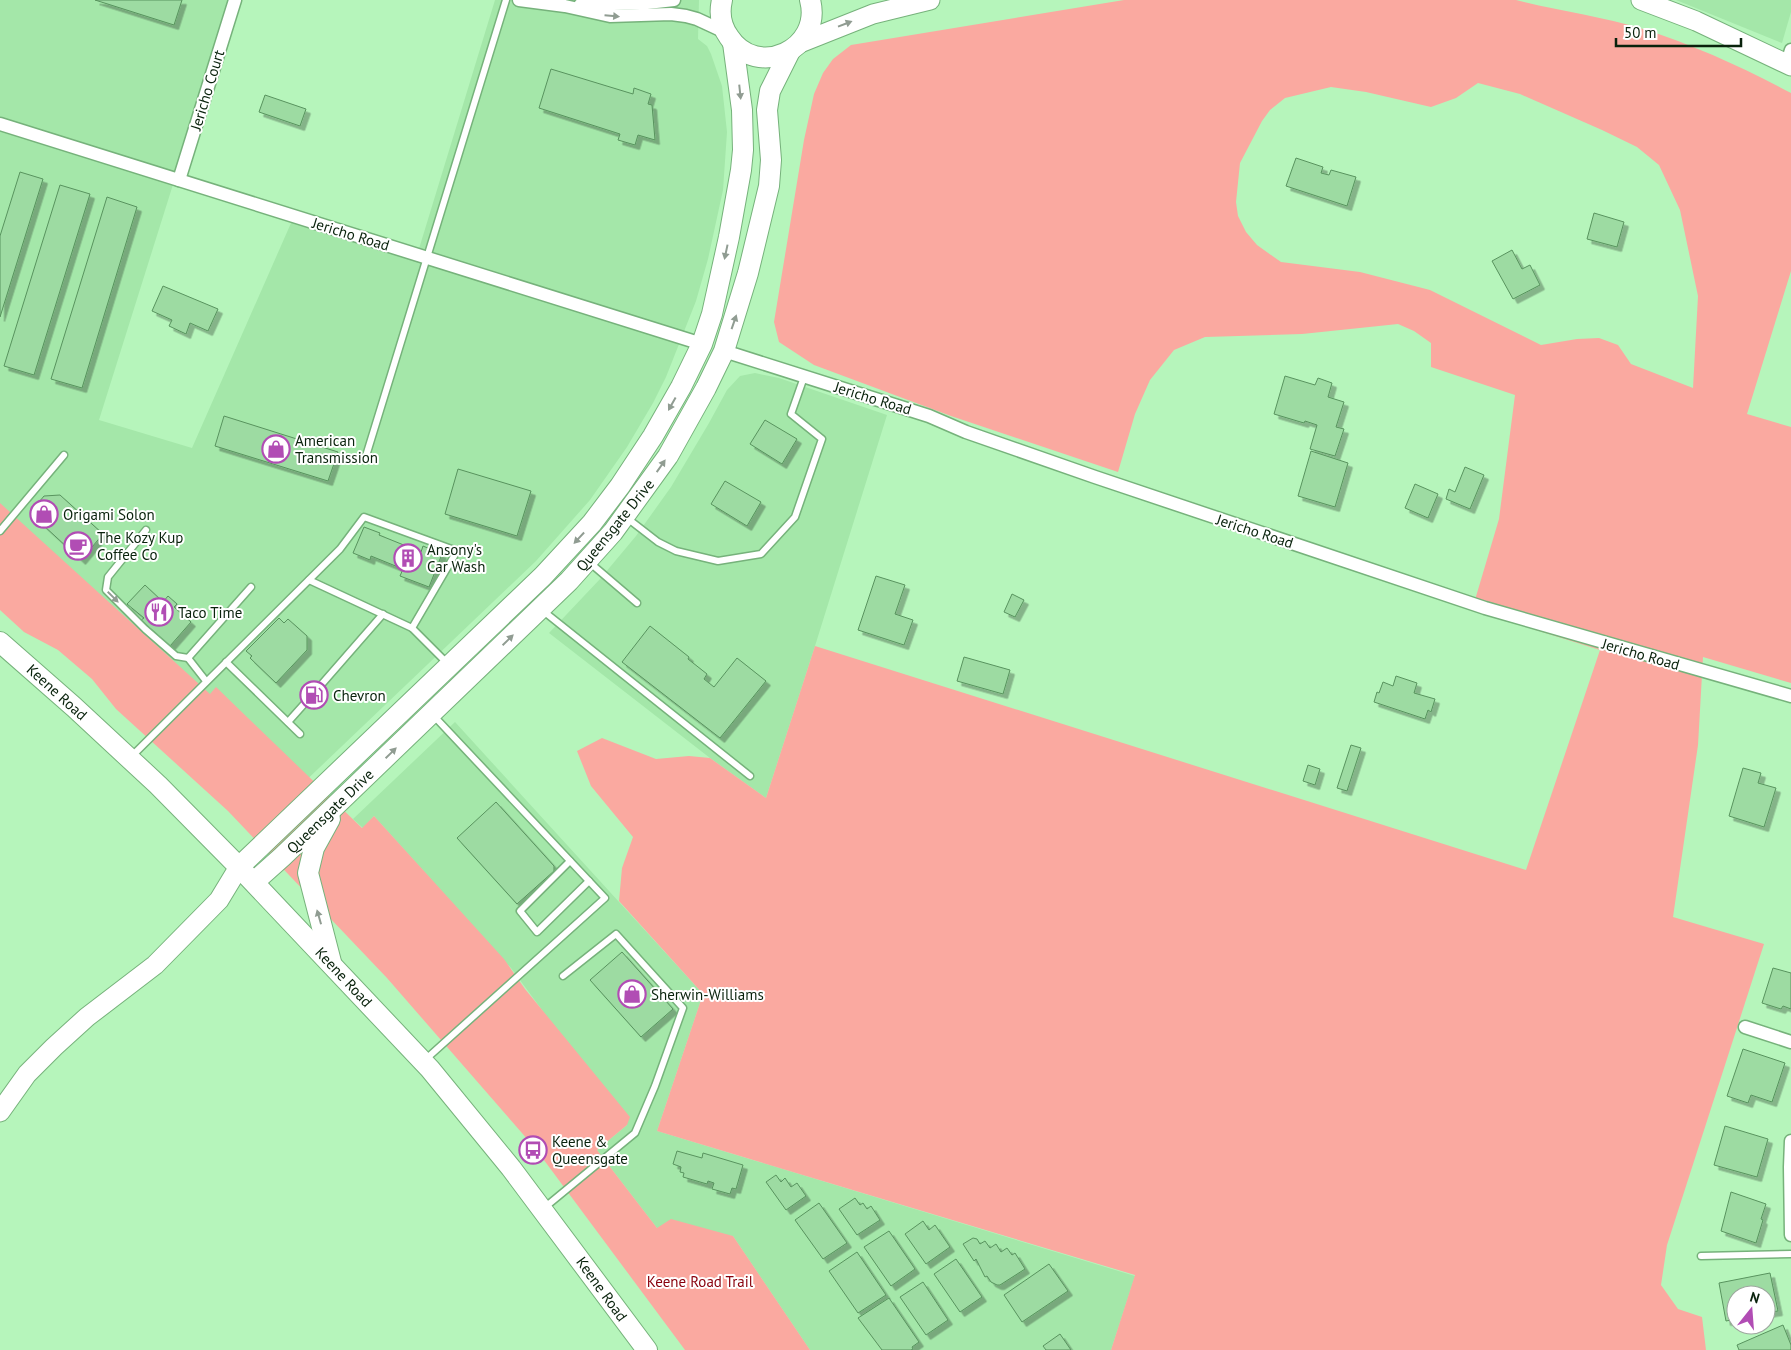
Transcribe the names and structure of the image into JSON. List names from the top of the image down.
{
  "streets": {
    "main road": ["Queensgate Drive", "Keene Road"],
    "street": ["Jericho Court", "Jericho Road"]
  },
  "crossings": [
    ["Jericho Court", "Jericho Road"],
    ["Jericho Road", "Queensgate Drive"],
    ["Queensgate Drive", "Keene Road"]
  ],
  "parks": ["Keene Road Trail"],
  "places": {
    "shop": ["American Transmission", "Origami Solon", "Sherwin-Williams"],
    "cafe": ["The Kozy Kup Coffee Co"],
    "building": ["Ansony's Car Wash"],
    "restaurant": ["Taco Time"],
    "fuel station": ["Chevron"],
    "bus stop": ["Keene & Queensgate"]
  },
  "scale_bar": "50 m",
  "north": "top"
}
